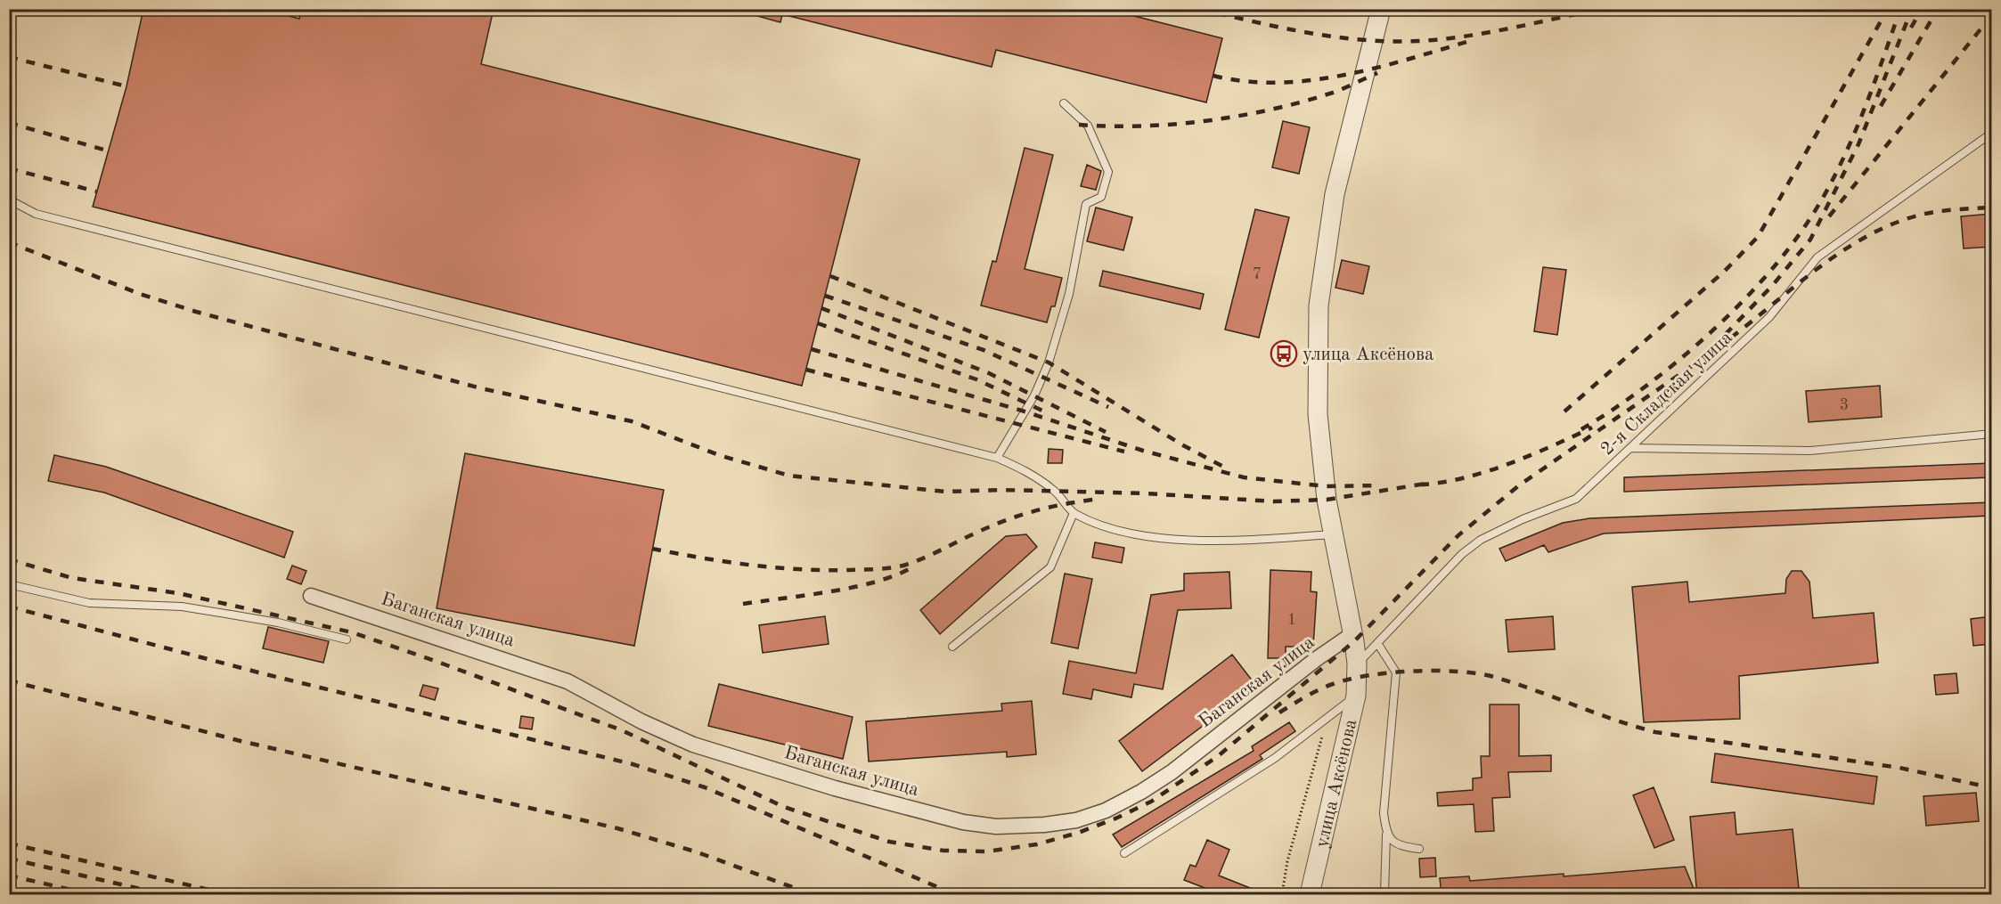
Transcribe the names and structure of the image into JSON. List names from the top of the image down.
{
  "streets": {
    "street": ["Баганская улица", "улица Аксёнова"],
    "lane": ["2-я Складская улица"]
  },
  "crossings": [
    ["2-я Складская улица", "улица Аксёнова"],
    ["Баганская улица", "улица Аксёнова"]
  ],
  "places": {
    "bus stop": ["улица Аксёнова"]
  },
  "house_numbers": ["7", "3", "1"]
}
